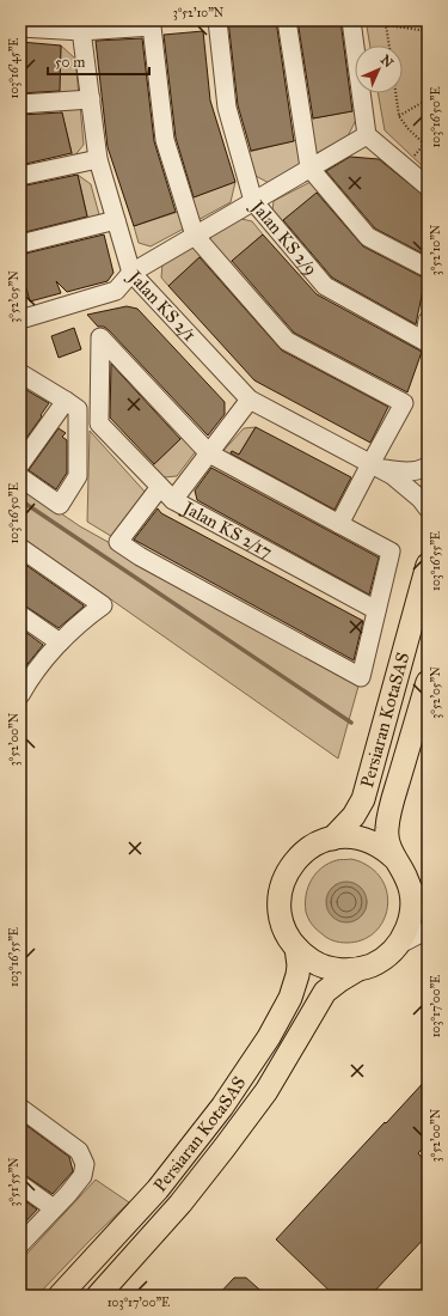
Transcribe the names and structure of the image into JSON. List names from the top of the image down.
{
  "streets": {
    "main road": ["Persiaran KotaSAS"],
    "street": ["Jalan KS 2/9", "Jalan KS 2/1", "Jalan KS 2/17"]
  },
  "scale_bar": "50 m",
  "north": "top right",
  "coordinates": [
    "3°52'10\"N",
    "103°16'45\"E",
    "103°16'50\"E",
    "3°52'05\"N",
    "103°16'55\"E",
    "3°52'00\"N",
    "103°17'00\"E",
    "3°51'55\"N"
  ]
}
